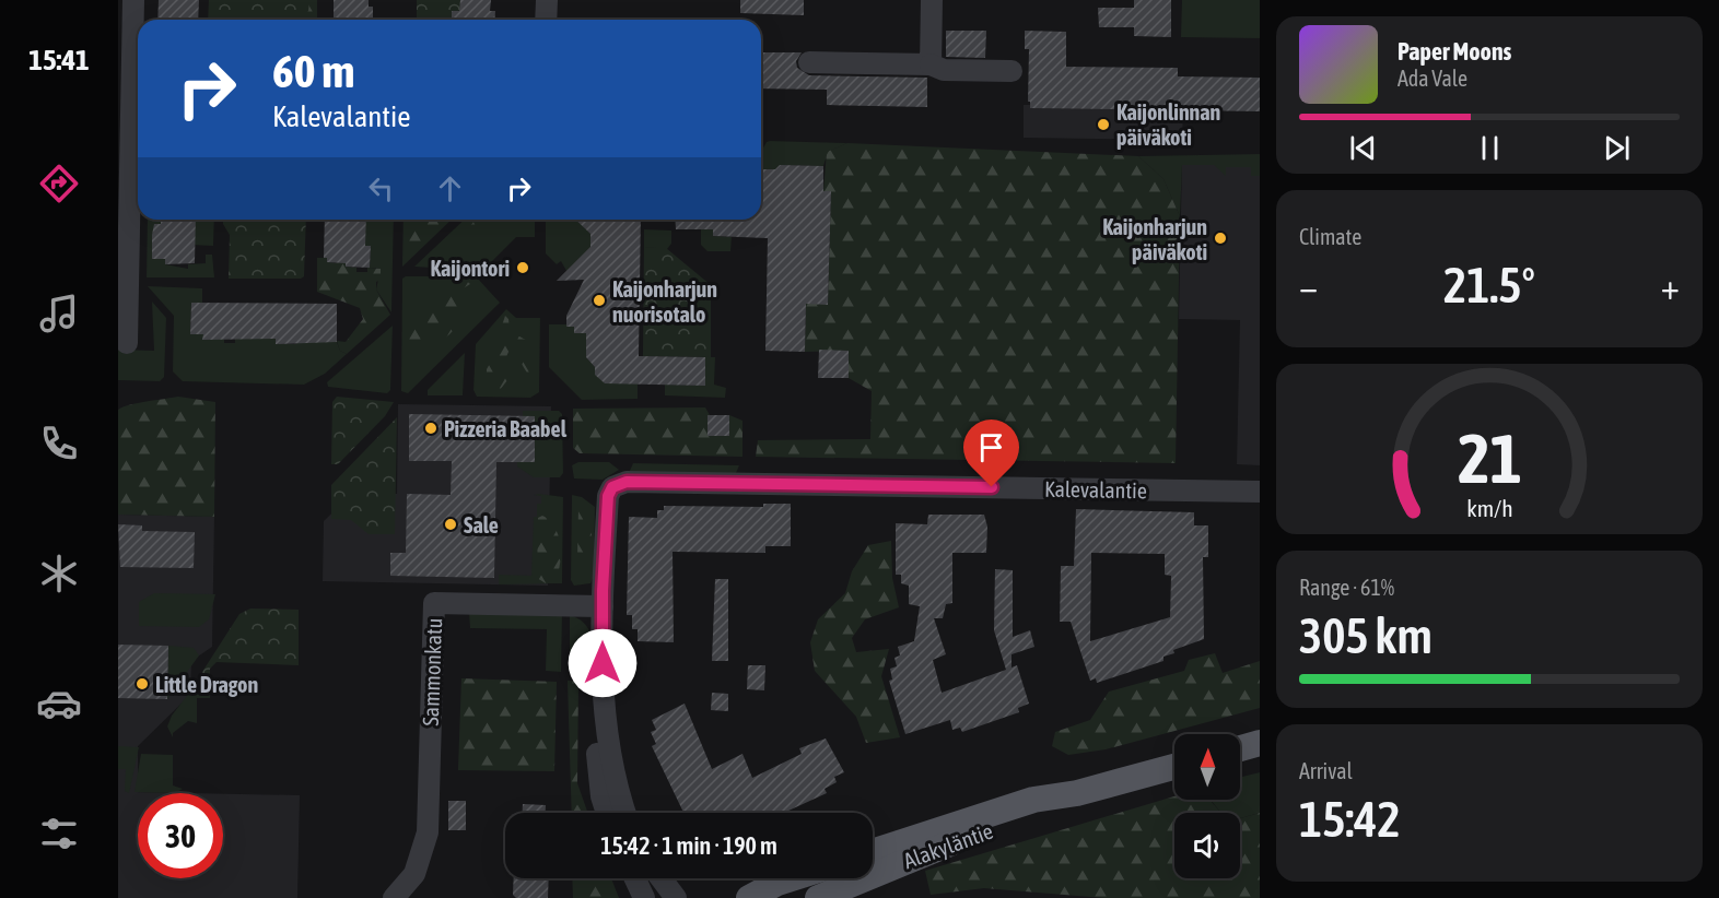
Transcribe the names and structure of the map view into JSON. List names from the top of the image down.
{
  "streets": {
    "main road": ["Alakyläntie"],
    "street": ["Kalevalantie", "Sammonkatu"]
  },
  "crossings": [
    ["Kalevalantie", "Sammonkatu"]
  ],
  "places": [
    "Kaijonlinnan päiväkoti",
    "Kaijonharjun päiväkoti",
    "Kaijontori",
    "Kaijonharjun nuorisotalo",
    "Pizzeria Baabel",
    "Sale",
    "Little Dragon"
  ],
  "north": "top",
  "page": {
    "tabs": "15:41",
    "turn": ["60 m", "Kalevalantie"],
    "song": ["Paper Moons", "Ada Vale"],
    "tile": [
      "Climate",
      ["Range · 61%", "305 km"],
      ["Arrival", "15:42"]
    ],
    "heat": ["−", "21.5°", "+"],
    "limit": "30",
    "trip": "15:42 · 1 min · 190 m",
    "gauge": ["21", "km/h"]
  }
}
